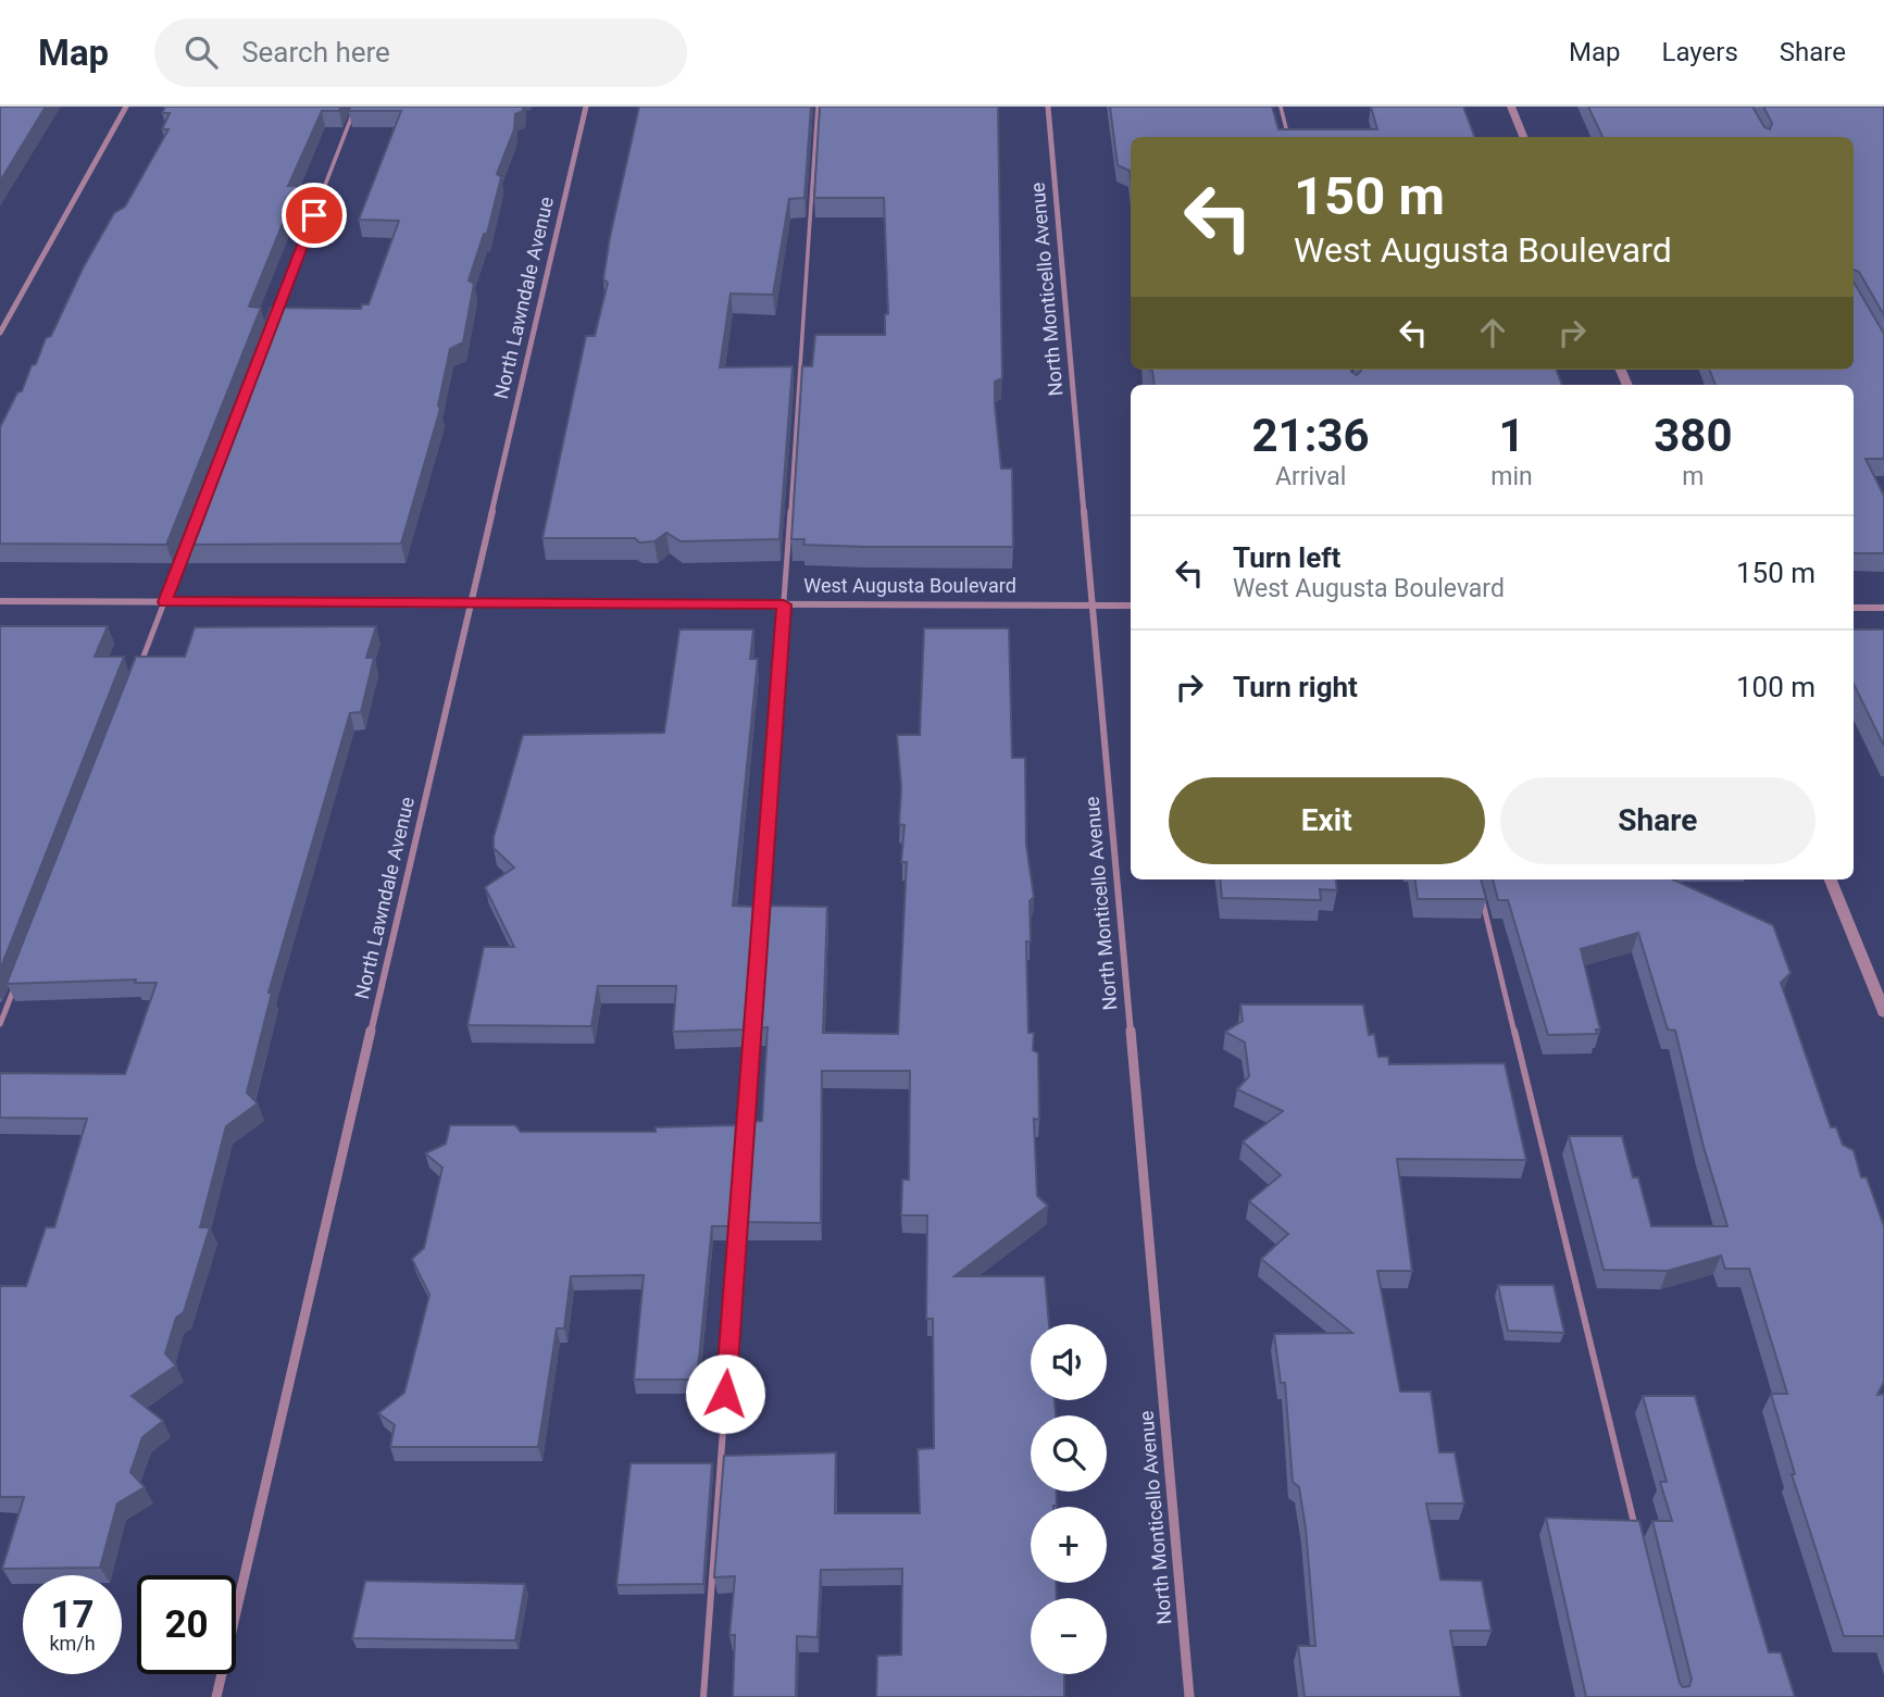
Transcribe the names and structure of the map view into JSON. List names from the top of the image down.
{
  "streets": {
    "street": ["North Monticello Avenue", "North Lawndale Avenue", "West Augusta Boulevard"]
  },
  "crossings": [
    ["North Monticello Avenue", "West Augusta Boulevard"],
    ["North Lawndale Avenue", "West Augusta Boulevard"]
  ],
  "page": {
    "header": "Map",
    "search": "Search here",
    "nav": ["Map", "Layers", "Share"],
    "turn": ["150 m", "West Augusta Boulevard"],
    "eta": [
      "21:36",
      "Arrival",
      "1",
      "min",
      "380",
      "m"
    ],
    "list": [
      {
        "name": "Turn left",
        "note": "West Augusta Boulevard",
        "value": "150 m"
      },
      {
        "name": "Turn right",
        "value": "100 m"
      }
    ],
    "buttons": ["Exit", "Share"],
    "map_buttons": ["+", "−"],
    "speed": "17 km/h",
    "limit": "20"
  }
}
